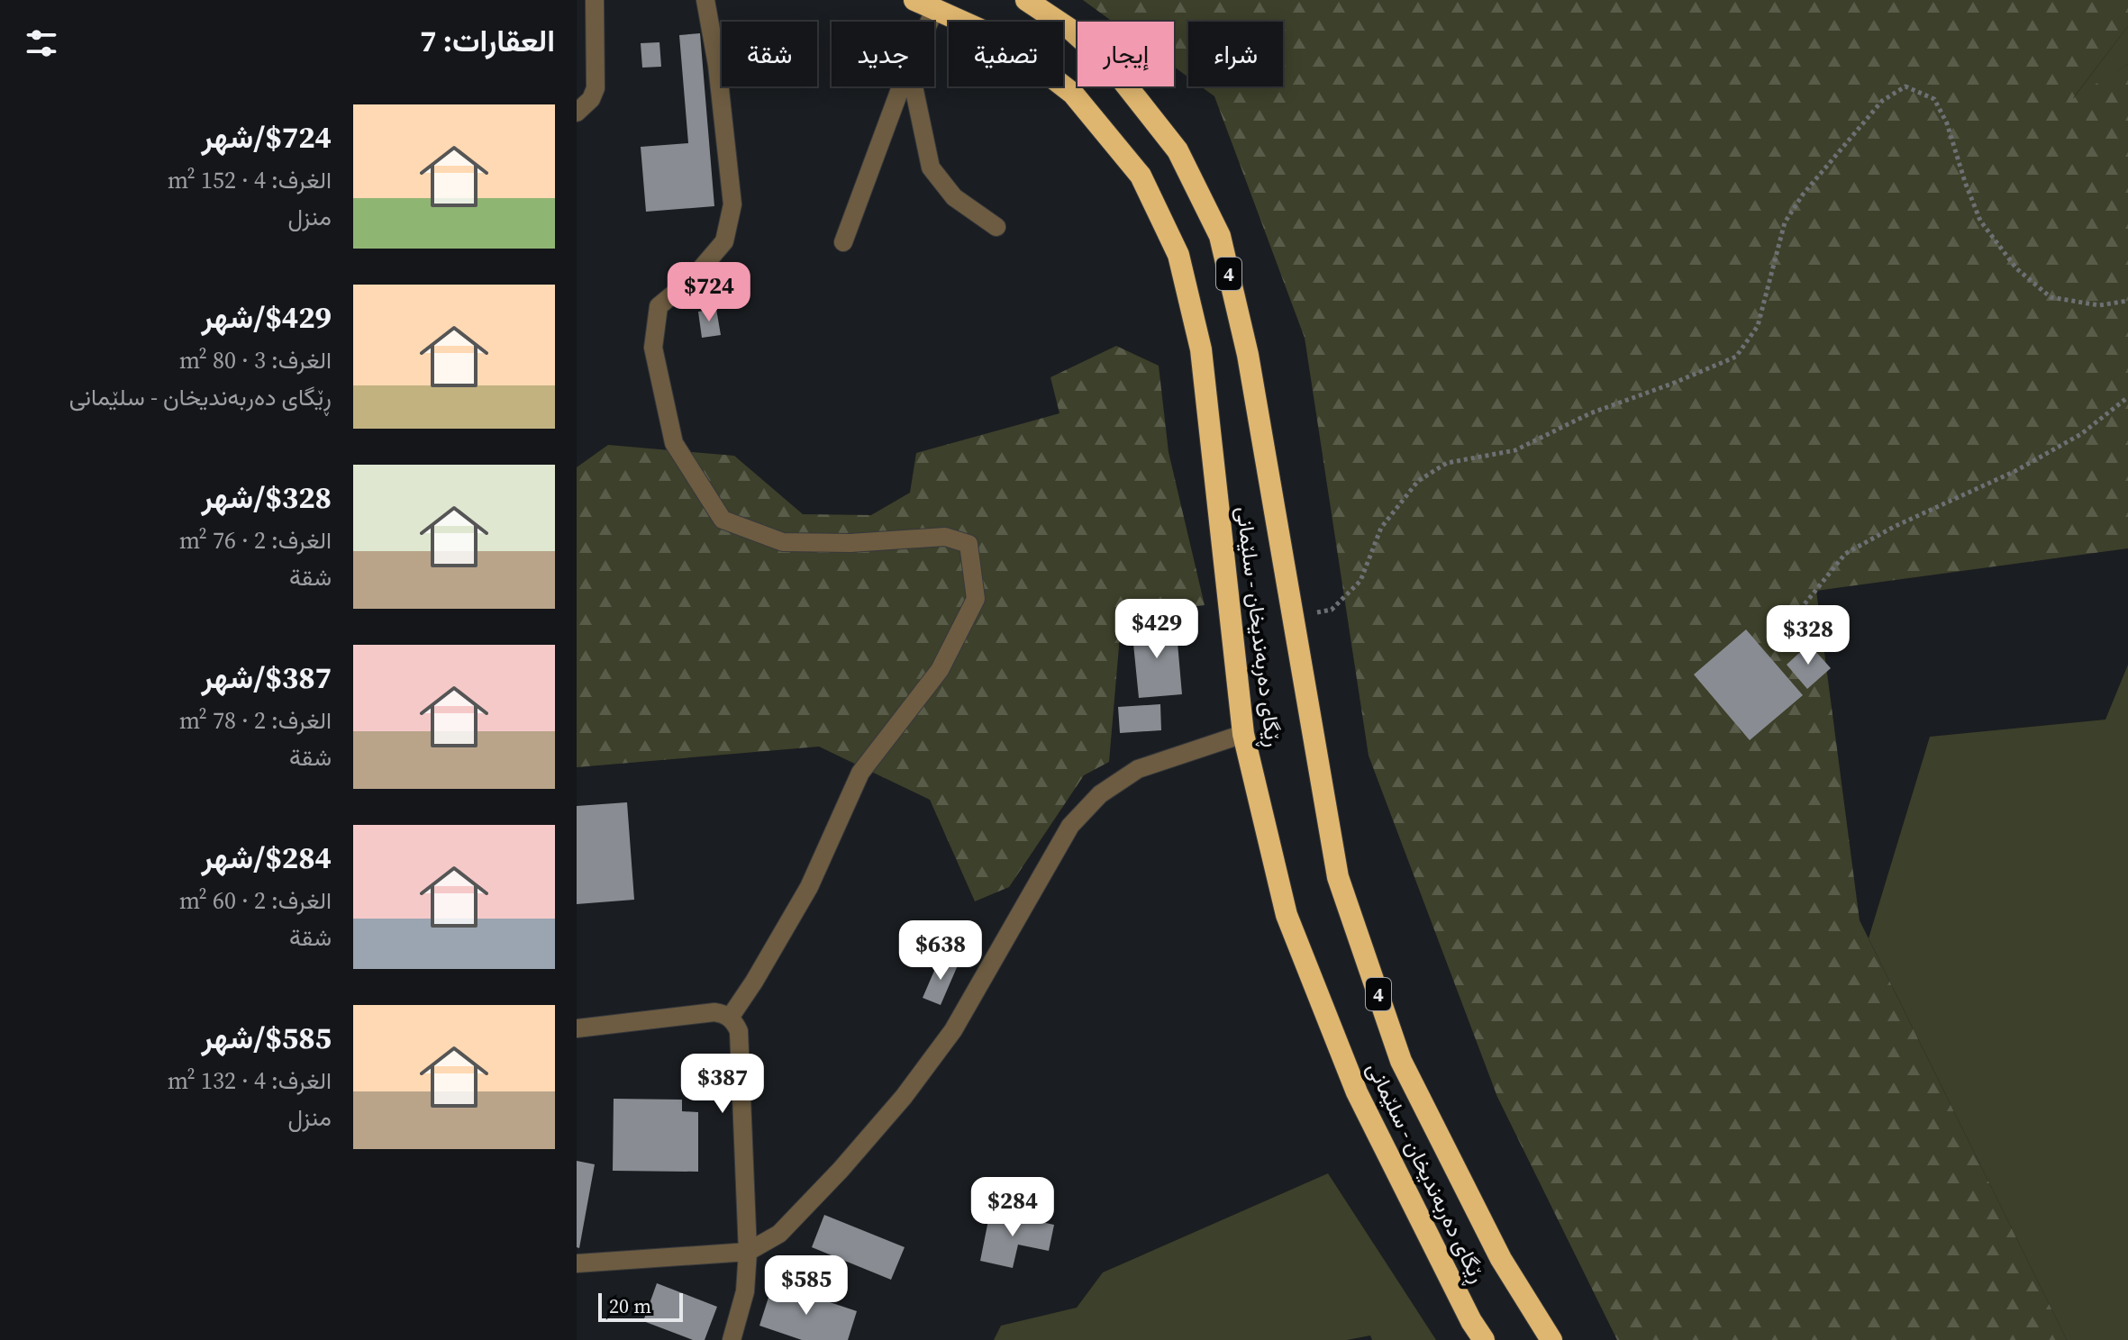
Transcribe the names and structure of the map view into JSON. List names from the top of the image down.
{
  "streets": {
    "highway": ["4", "ڕێگای دەربەندیخان - سلێمانی"]
  },
  "crossings": [
    ["4", "ڕێگای دەربەندیخان - سلێمانی"]
  ],
  "scale_bar": "20 m",
  "page": {
    "heading": "العقارات: 7",
    "chip": [
      "شراء",
      "إيجار",
      "تصفية",
      "جديد",
      "شقة"
    ],
    "list": [
      {
        "name": "$724/شهر",
        "note": "الغرف: 4 · 152 m² · منزل"
      },
      {
        "name": "$429/شهر",
        "note": "الغرف: 3 · 80 m² · ڕێگای دەربەندیخان - سلێمانی"
      },
      {
        "name": "$328/شهر",
        "note": "الغرف: 2 · 76 m² · شقة"
      },
      {
        "name": "$387/شهر",
        "note": "الغرف: 2 · 78 m² · شقة"
      },
      {
        "name": "$284/شهر",
        "note": "الغرف: 2 · 60 m² · شقة"
      },
      {
        "name": "$585/شهر",
        "note": "الغرف: 4 · 132 m² · منزل"
      }
    ],
    "price": [
      "$724",
      "$429",
      "$328",
      "$638",
      "$387",
      "$284",
      "$585"
    ],
    "scale": "20 m"
  }
}
